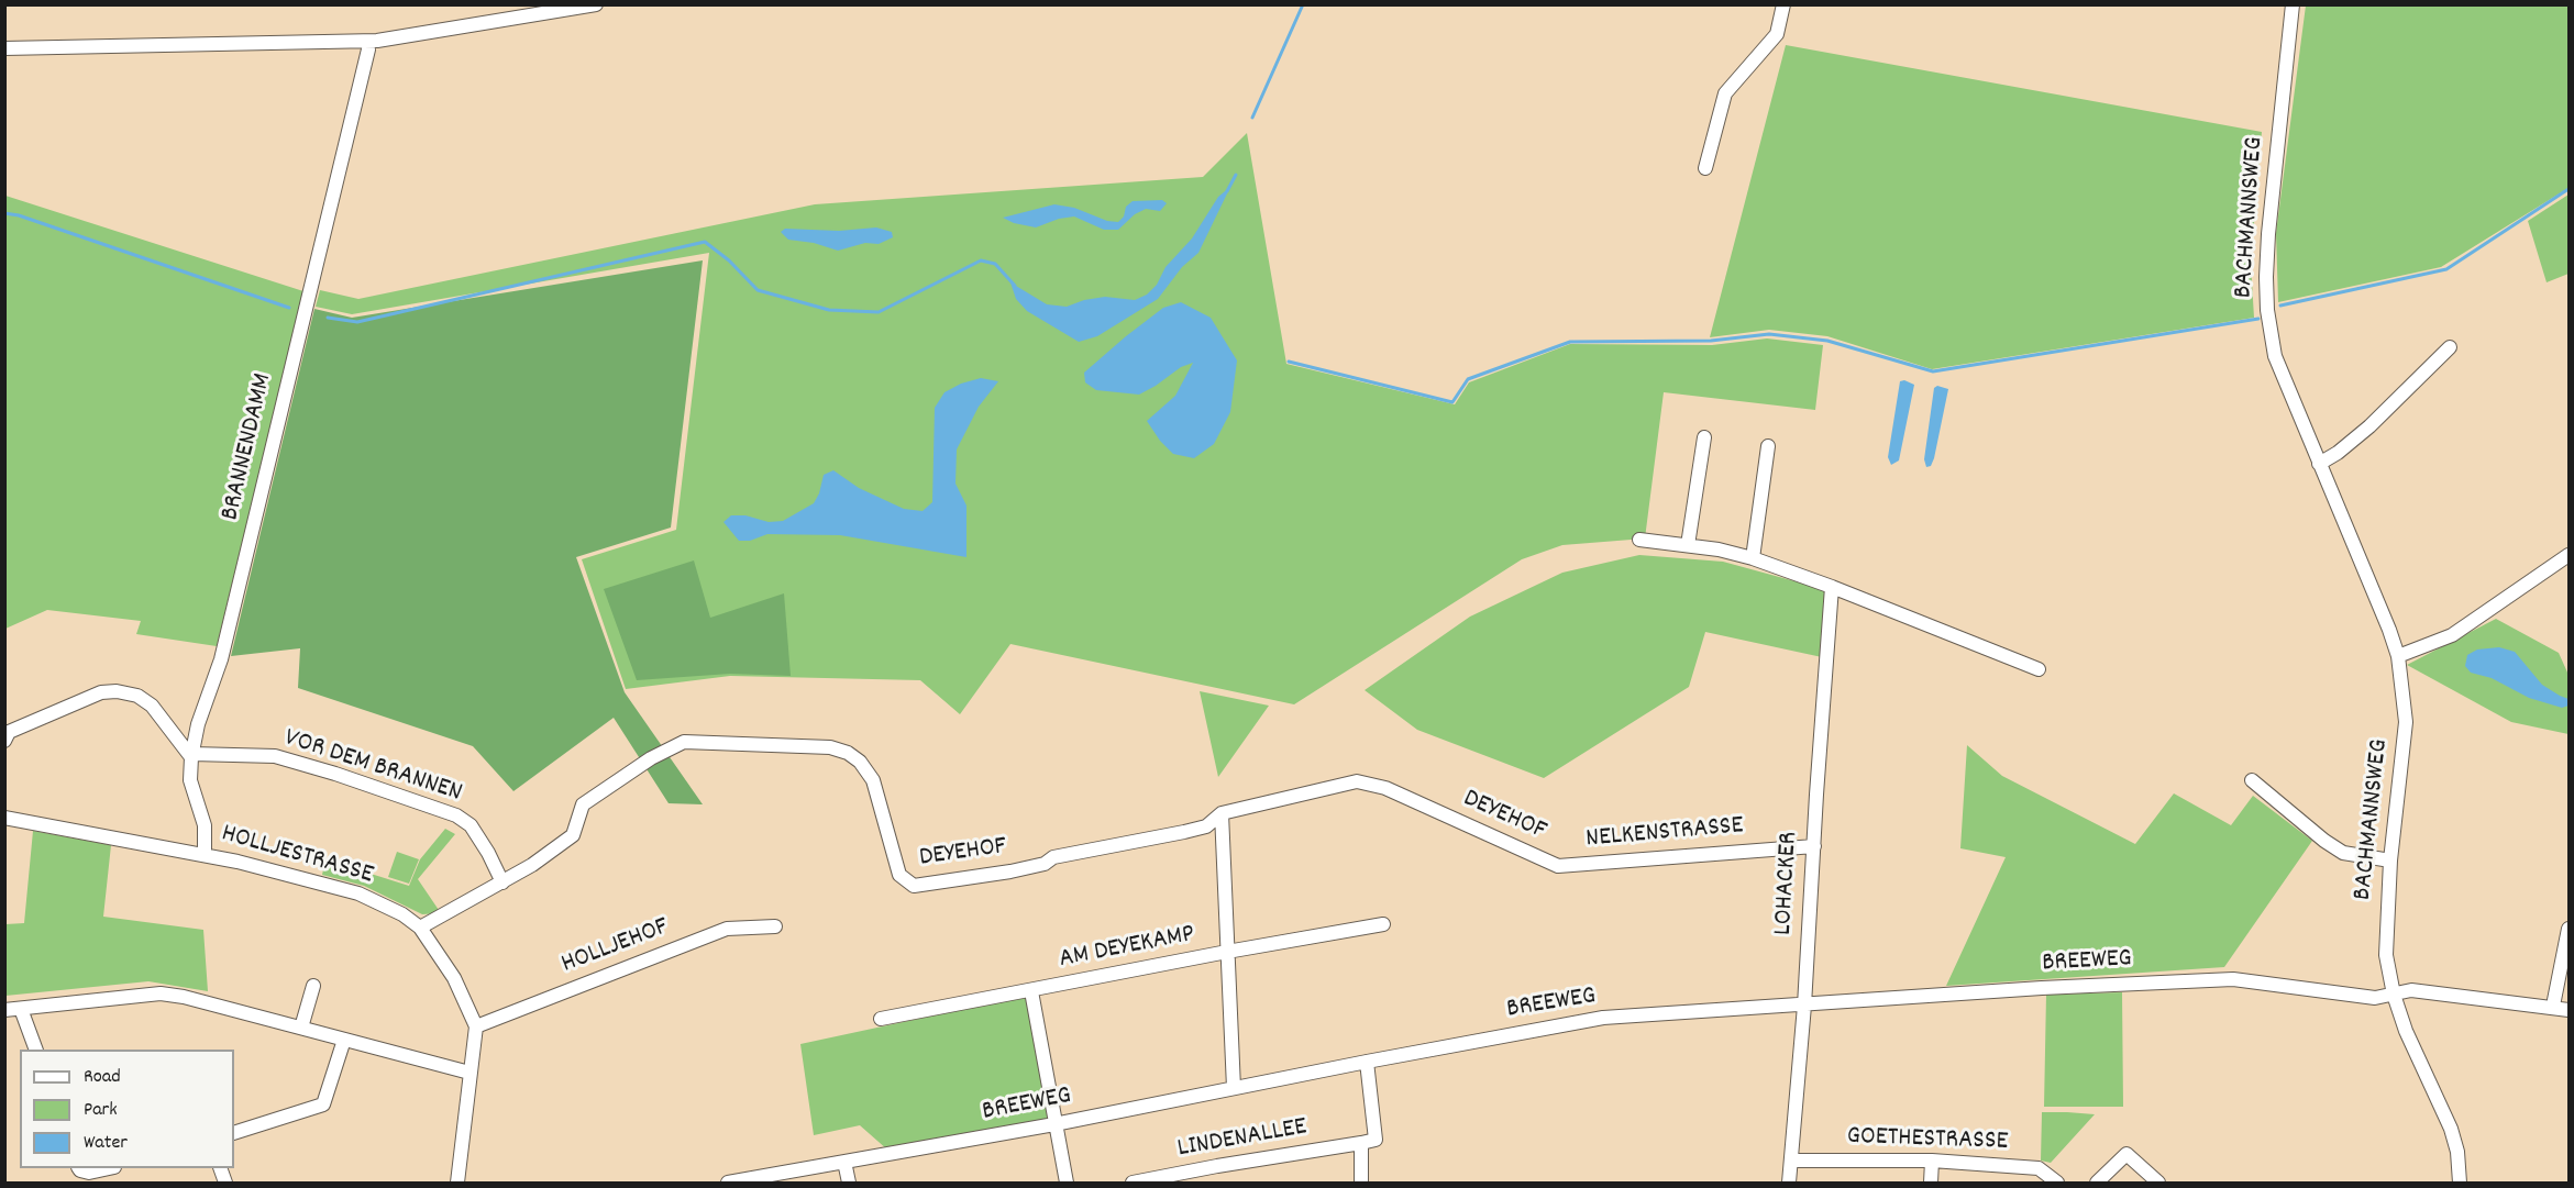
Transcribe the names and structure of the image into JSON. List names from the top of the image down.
{
  "streets": {
    "street": [
      "BACHMANNSWEG",
      "BRANNENDAMM",
      "VOR DEM BRANNEN",
      "DEYEHOF",
      "NELKENSTRASSE",
      "HOLLJESTRASSE",
      "LOHACKER",
      "HOLLJEHOF",
      "AM DEYEKAMP",
      "BREEWEG",
      "LINDENALLEE",
      "GOETHESTRASSE"
    ]
  },
  "crossings": [
    ["BACHMANNSWEG", "BREEWEG"],
    ["BRANNENDAMM", "VOR DEM BRANNEN"],
    ["BRANNENDAMM", "HOLLJESTRASSE"],
    ["VOR DEM BRANNEN", "DEYEHOF"],
    ["DEYEHOF", "NELKENSTRASSE"],
    ["DEYEHOF", "HOLLJESTRASSE"],
    ["NELKENSTRASSE", "LOHACKER"],
    ["HOLLJESTRASSE", "HOLLJEHOF"],
    ["LOHACKER", "BREEWEG"],
    ["LOHACKER", "GOETHESTRASSE"]
  ],
  "legend": ["Road", "Park", "Water"]
}
